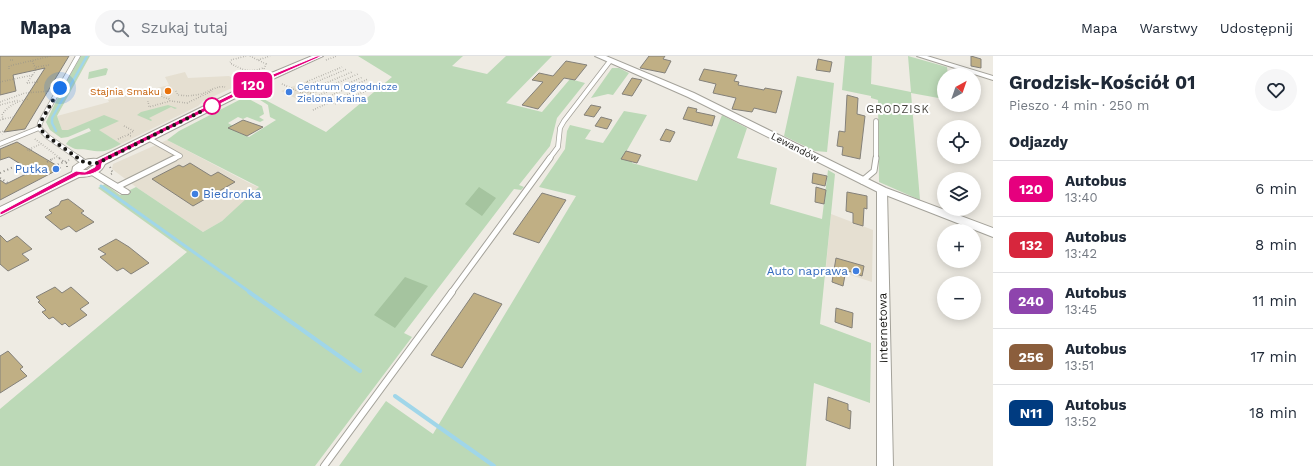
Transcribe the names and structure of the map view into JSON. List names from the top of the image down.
{
  "streets": {
    "street": ["Lewandów", "Internetowa"]
  },
  "crossings": [
    ["Lewandów", "Internetowa"]
  ],
  "districts": ["GRODZISK"],
  "places": [
    "Stajnia Smaku",
    "Centrum Ogrodnicze Zielona Kraina",
    "Putka",
    "Biedronka",
    "Auto naprawa"
  ],
  "lines": ["bus line 120"],
  "north": "top right",
  "page": {
    "header": "Mapa",
    "search": "Szukaj tutaj",
    "nav": ["Mapa", "Warstwy", "Udostępnij"],
    "on_map": "120",
    "heading": [
      ["Grodzisk-Kościół 01", "Pieszo · 4 min · 250 m"],
      "Odjazdy"
    ],
    "map_buttons": ["+", "−"],
    "list": [
      {
        "mark": "120",
        "name": "Autobus",
        "note": "13:40",
        "value": "6 min"
      },
      {
        "mark": "132",
        "name": "Autobus",
        "note": "13:42",
        "value": "8 min"
      },
      {
        "mark": "240",
        "name": "Autobus",
        "note": "13:45",
        "value": "11 min"
      },
      {
        "mark": "256",
        "name": "Autobus",
        "note": "13:51",
        "value": "17 min"
      },
      {
        "mark": "N11",
        "name": "Autobus",
        "note": "13:52",
        "value": "18 min"
      }
    ]
  }
}
